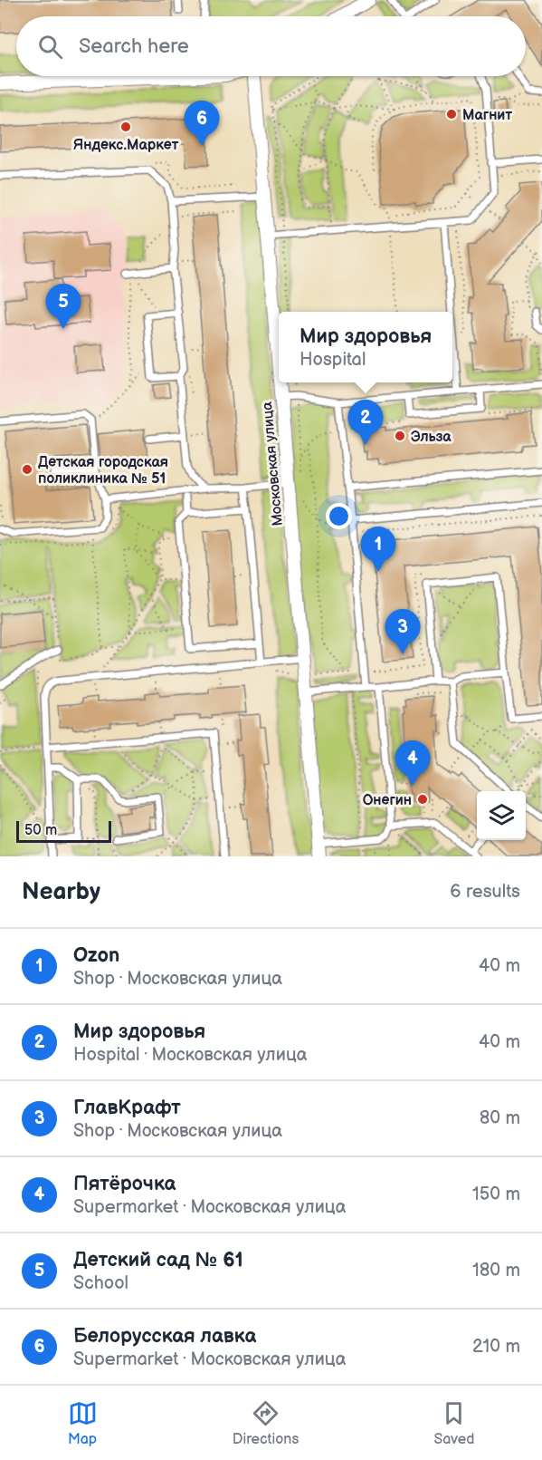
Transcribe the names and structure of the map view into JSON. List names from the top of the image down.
{
  "streets": {
    "street": ["Московская улица"]
  },
  "places": [
    "Магнит",
    "Яндекс.Маркет",
    "Эльза",
    "Детская городская поликлиника № 51",
    "Онегин"
  ],
  "scale_bar": "50 m",
  "page": {
    "search": "Search here",
    "pins": [
      "6",
      "5",
      "2",
      "1",
      "3",
      "4"
    ],
    "popup": ["Мир здоровья", "Hospital"],
    "scale": "50 m",
    "heading": ["Nearby", "6 results"],
    "list": [
      {
        "mark": "1",
        "name": "Ozon",
        "note": "Shop · Московская улица",
        "value": "40 m"
      },
      {
        "mark": "2",
        "name": "Мир здоровья",
        "note": "Hospital · Московская улица",
        "value": "40 m"
      },
      {
        "mark": "3",
        "name": "ГлавКрафт",
        "note": "Shop · Московская улица",
        "value": "80 m"
      },
      {
        "mark": "4",
        "name": "Пятёрочка",
        "note": "Supermarket · Московская улица",
        "value": "150 m"
      },
      {
        "mark": "5",
        "name": "Детский сад № 61",
        "note": "School",
        "value": "180 m"
      },
      {
        "mark": "6",
        "name": "Белорусская лавка",
        "note": "Supermarket · Московская улица",
        "value": "210 m"
      }
    ],
    "nav": ["Map", "Directions", "Saved"]
  }
}
